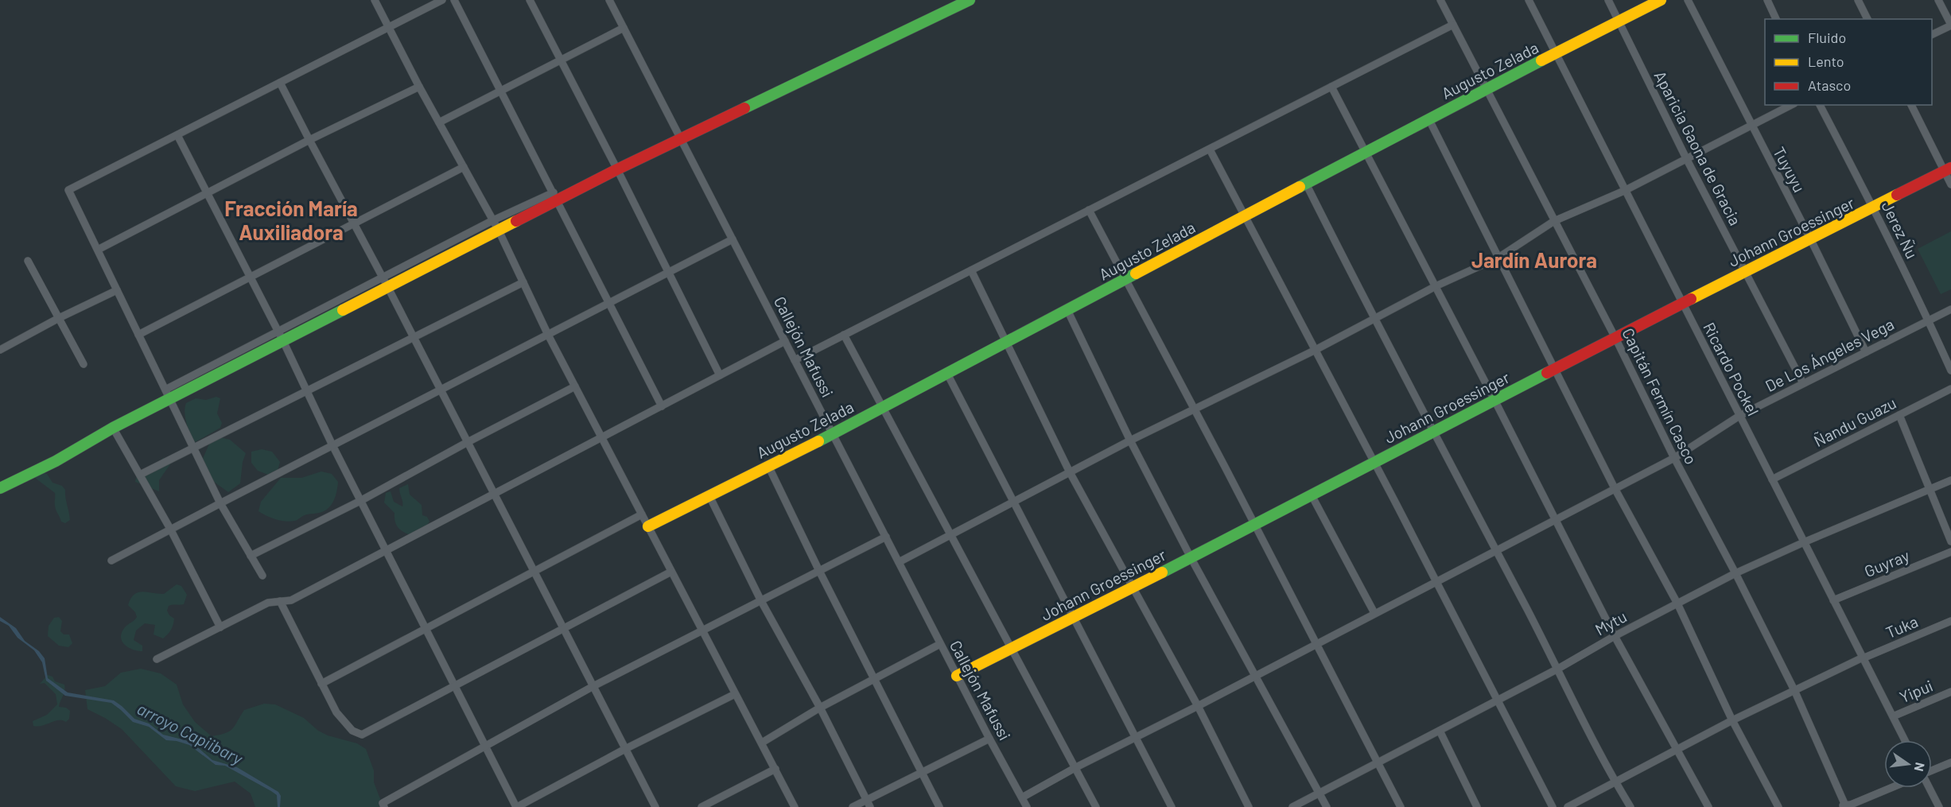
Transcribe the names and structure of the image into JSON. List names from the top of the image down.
{
  "streets": {
    "street": [
      "Augusto Zelada",
      "Aparicia Gaona de Gracia",
      "Tuyuyu",
      "Jerez Ñu",
      "Johann Groessinger",
      "Callejón Mafussi",
      "De Los Ángeles Vega",
      "Ricardo Pockel",
      "Capitán Fermín Casco",
      "Ñandu Guazu",
      "Guyray",
      "Mytu",
      "Tuka",
      "Yipui"
    ]
  },
  "crossings": [
    ["Augusto Zelada", "Aparicia Gaona de Gracia"],
    ["Augusto Zelada", "Callejón Mafussi"],
    ["Augusto Zelada", "Ricardo Pockel"],
    ["Augusto Zelada", "Capitán Fermín Casco"],
    ["Aparicia Gaona de Gracia", "Johann Groessinger"],
    ["Aparicia Gaona de Gracia", "De Los Ángeles Vega"],
    ["Tuyuyu", "Johann Groessinger"],
    ["Tuyuyu", "De Los Ángeles Vega"],
    ["Jerez Ñu", "Johann Groessinger"],
    ["Jerez Ñu", "De Los Ángeles Vega"],
    ["Johann Groessinger", "Callejón Mafussi"],
    ["Johann Groessinger", "Ricardo Pockel"],
    ["Johann Groessinger", "Capitán Fermín Casco"],
    ["Callejón Mafussi", "De Los Ángeles Vega"],
    ["De Los Ángeles Vega", "Ricardo Pockel"],
    ["De Los Ángeles Vega", "Capitán Fermín Casco"],
    ["Ricardo Pockel", "Ñandu Guazu"],
    ["Ricardo Pockel", "Guyray"],
    ["Ricardo Pockel", "Mytu"],
    ["Ricardo Pockel", "Tuka"],
    ["Ricardo Pockel", "Yipui"],
    ["Capitán Fermín Casco", "Mytu"],
    ["Capitán Fermín Casco", "Tuka"]
  ],
  "districts": ["Fracción María Auxiliadora", "Jardín Aurora"],
  "water": ["arroyo Capiibary"],
  "legend": ["Fluido", "Lento", "Atasco"],
  "north": "right"
}
